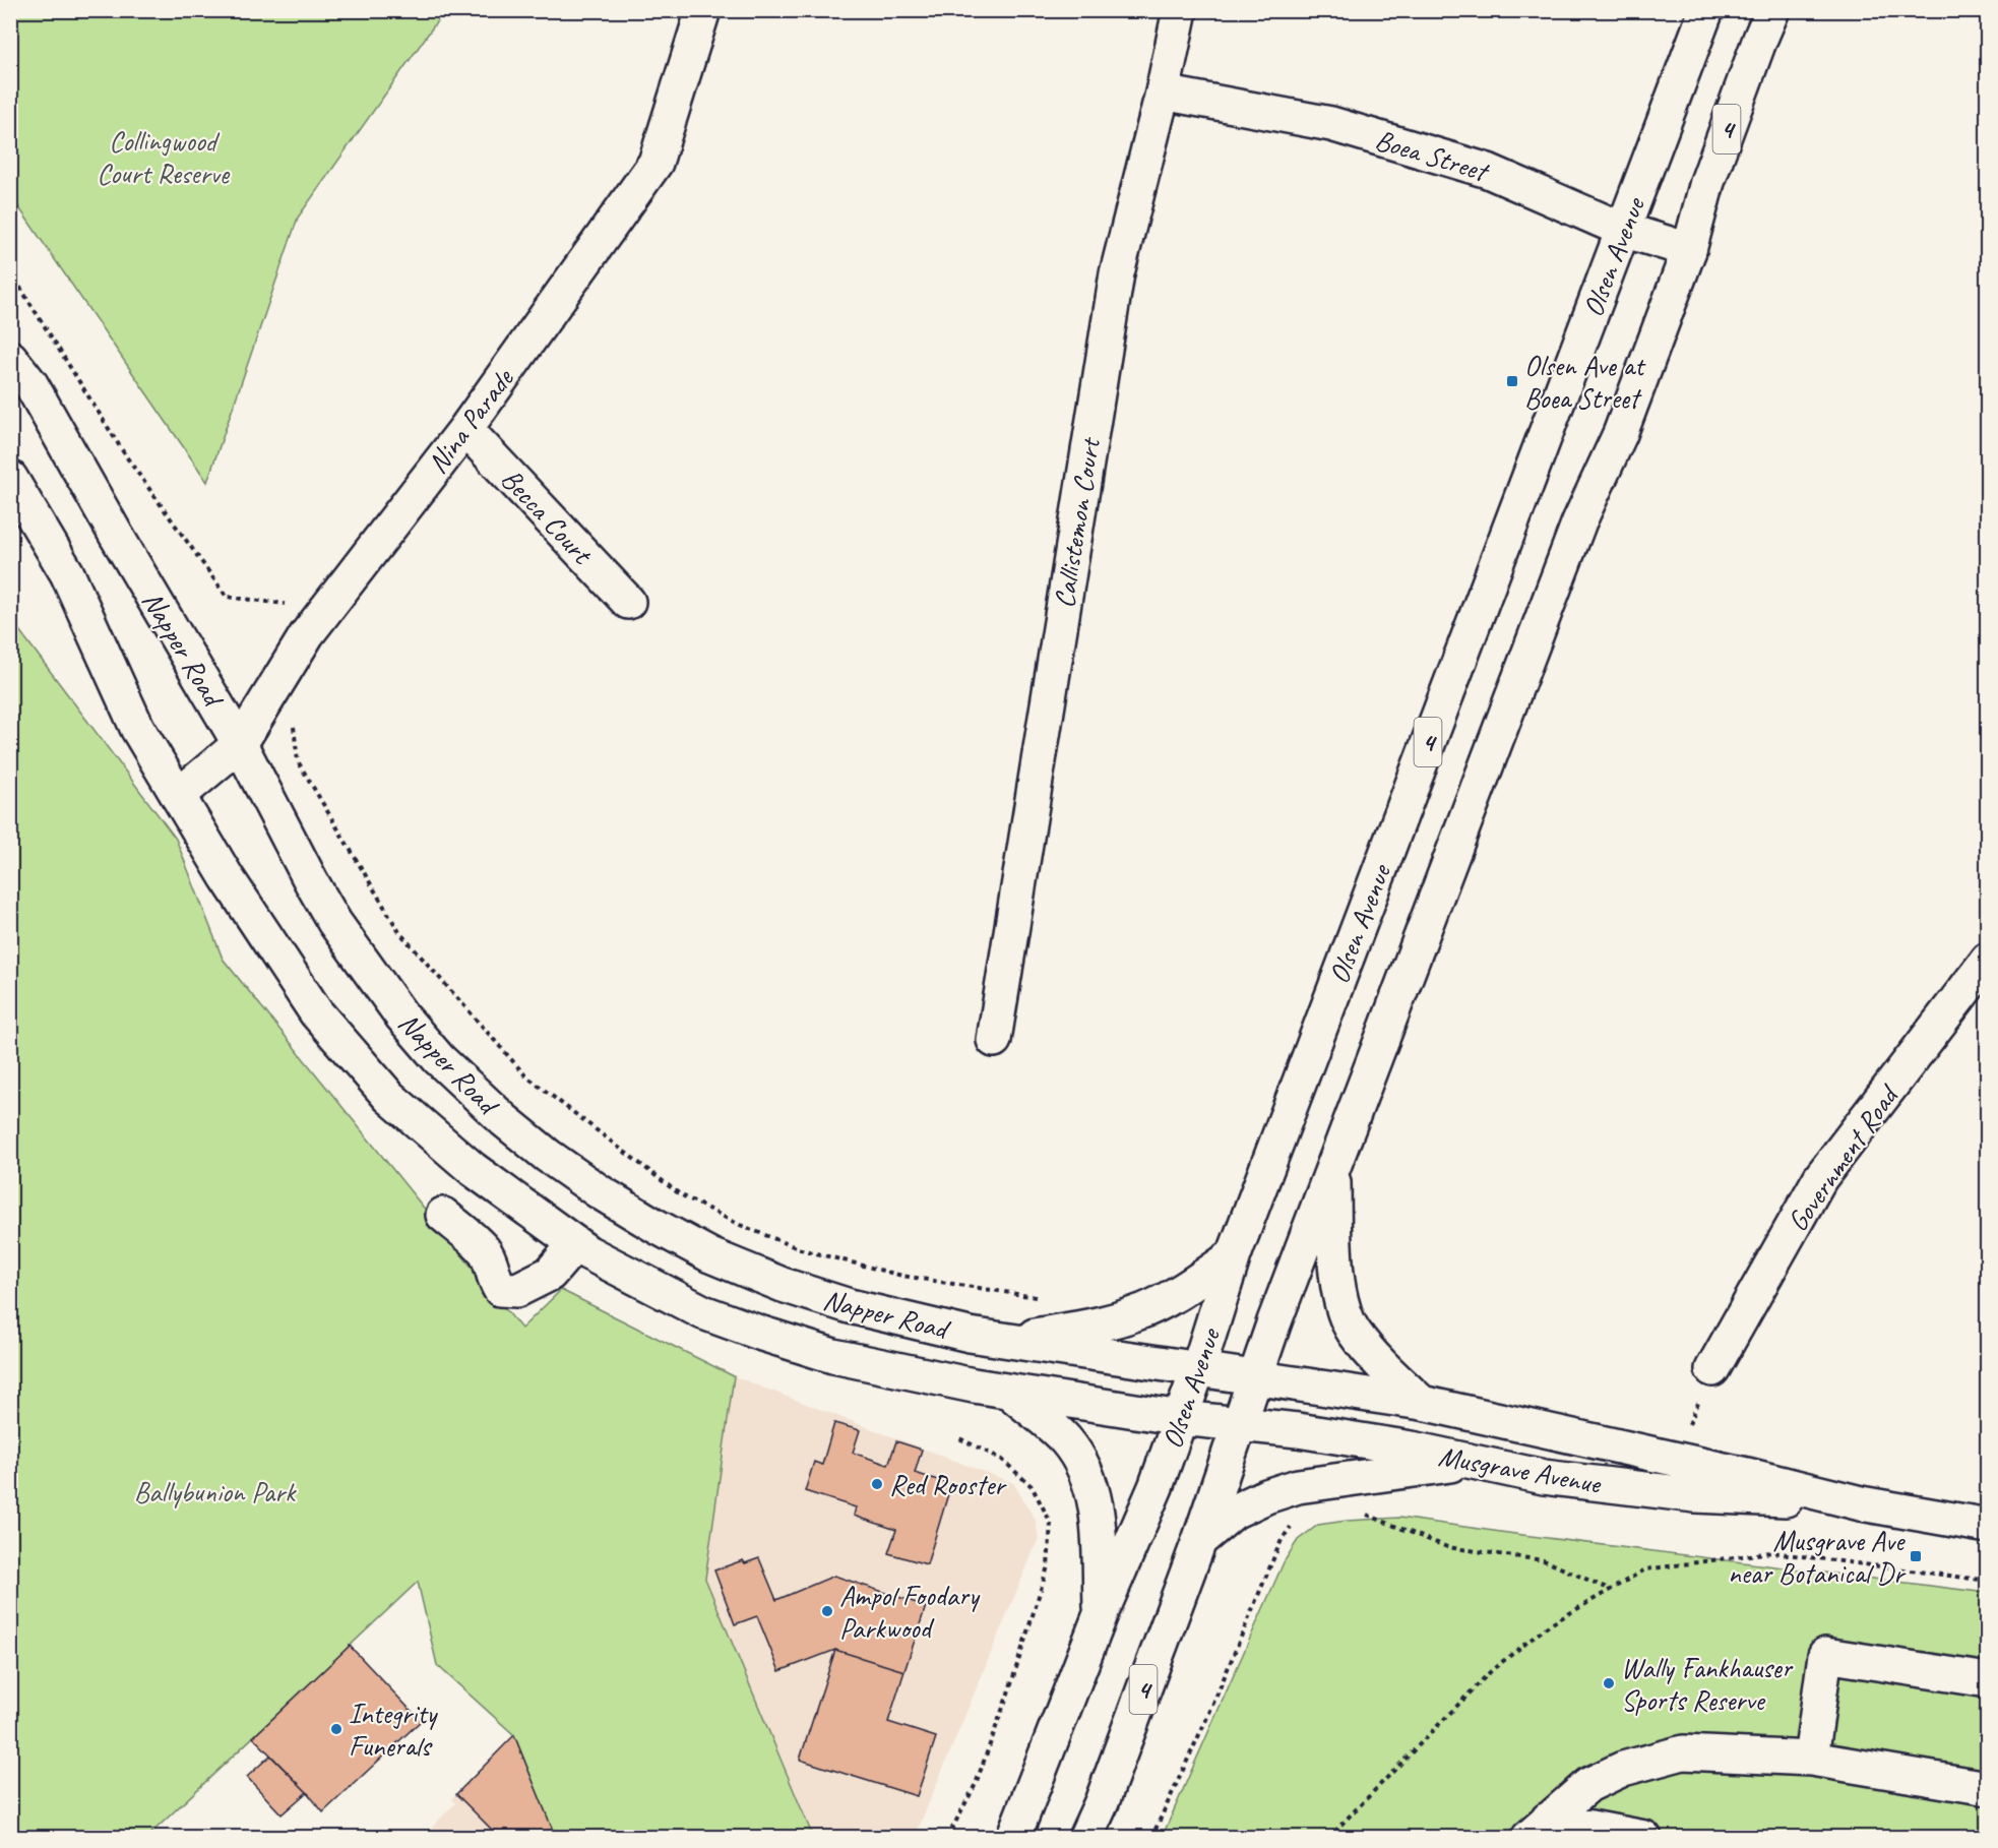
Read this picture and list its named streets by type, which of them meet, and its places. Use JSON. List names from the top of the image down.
{
  "streets": {
    "main road": [
      "4",
      "Boea Street",
      "Olsen Avenue",
      "Nina Parade",
      "Becca Court",
      "Callistemon Court",
      "Napper Road",
      "Government Road",
      "Musgrave Avenue"
    ]
  },
  "crossings": [
    ["Boea Street", "Olsen Avenue"],
    ["Boea Street", "Callistemon Court"],
    ["Olsen Avenue", "Napper Road"],
    ["Olsen Avenue", "Musgrave Avenue"],
    ["Nina Parade", "Becca Court"],
    ["Nina Parade", "Napper Road"],
    ["Napper Road", "Musgrave Avenue"]
  ],
  "parks": ["Collingwood Court Reserve", "Ballybunion Park"],
  "places": {
    "transit": ["Olsen Ave at Boea Street", "Musgrave Ave near Botanical Dr"],
    "other": [
      "Red Rooster",
      "Ampol Foodary Parkwood",
      "Wally Fankhauser Sports Reserve",
      "Integrity Funerals"
    ]
  }
}
